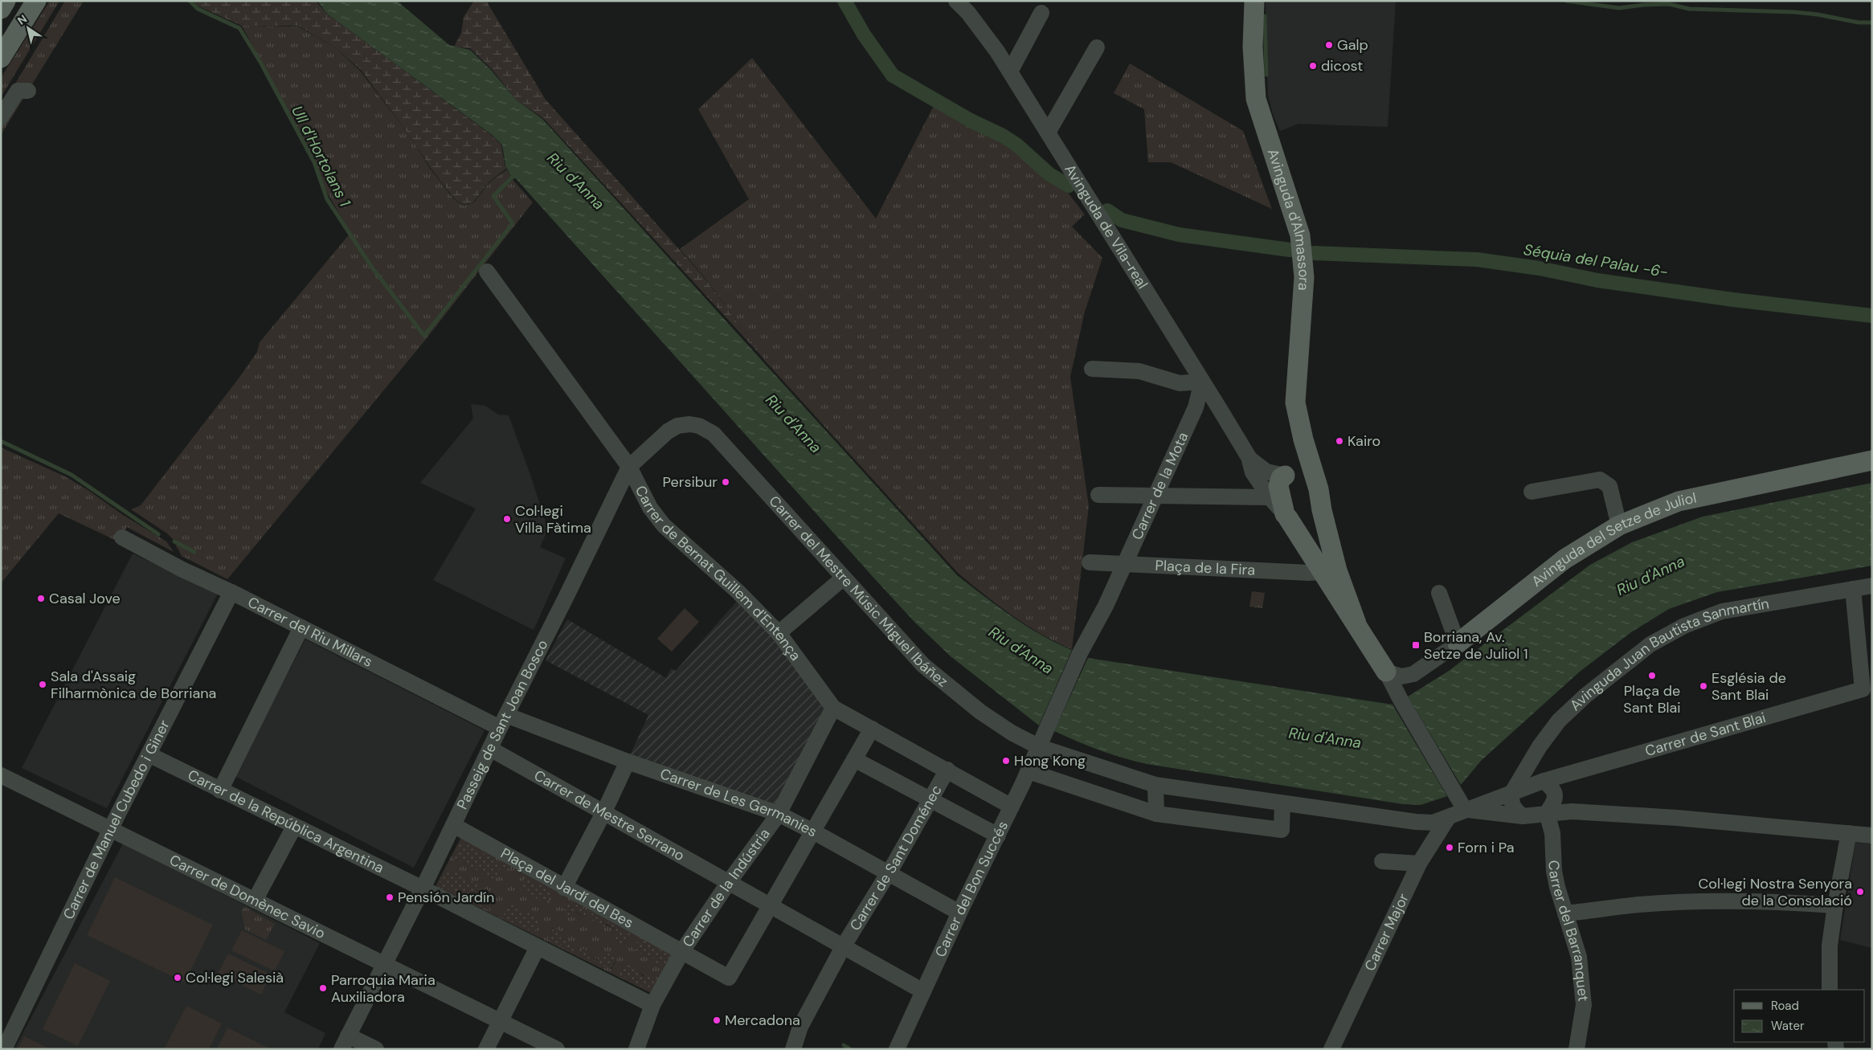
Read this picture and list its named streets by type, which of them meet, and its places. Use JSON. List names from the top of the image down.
{
  "streets": {
    "main road": ["Avinguda d'Almassora", "Avinguda de Vila-real", "Avinguda del Setze de Juliol"],
    "street": [
      "Carrer de la Mota",
      "Plaça de la Fira",
      "Carrer de Bernat Guillem d'Entença",
      "Carrer del Mestre Músic Miguel Ibáñez",
      "Carrer del Riu Millars",
      "Avinguda Juan Bautista Sanmartín",
      "Passeig de Sant Joan Bosco",
      "Carrer de Sant Blai",
      "Carrer de Les Germanies",
      "Carrer de Mestre Serrano",
      "Carrer de Manuel Cubedo i Giner",
      "Carrer de la República Argentina",
      "Carrer de Sant Doménec",
      "Carrer de la Indústria",
      "Plaça del Jardí del Bes",
      "Carrer del Bon Succés",
      "Carrer de Domènec Savio",
      "Carrer del Barranquet",
      "Carrer Major"
    ]
  },
  "crossings": [
    ["Avinguda d'Almassora", "Avinguda de Vila-real"],
    ["Avinguda d'Almassora", "Plaça de la Fira"],
    ["Avinguda de Vila-real", "Carrer de la Mota"],
    ["Avinguda de Vila-real", "Plaça de la Fira"],
    ["Carrer de la Mota", "Plaça de la Fira"],
    ["Carrer de la Mota", "Carrer del Bon Succés"],
    ["Plaça de la Fira", "Carrer del Bon Succés"],
    ["Carrer de Bernat Guillem d'Entença", "Passeig de Sant Joan Bosco"],
    ["Carrer de Bernat Guillem d'Entença", "Carrer de Sant Doménec"],
    ["Carrer de Bernat Guillem d'Entença", "Carrer de la Indústria"],
    ["Carrer de Bernat Guillem d'Entença", "Carrer del Bon Succés"],
    ["Carrer del Mestre Músic Miguel Ibáñez", "Avinguda Juan Bautista Sanmartín"],
    ["Carrer del Mestre Músic Miguel Ibáñez", "Passeig de Sant Joan Bosco"],
    ["Carrer del Mestre Músic Miguel Ibáñez", "Carrer de Sant Blai"],
    ["Carrer del Mestre Músic Miguel Ibáñez", "Carrer del Bon Succés"],
    ["Carrer del Mestre Músic Miguel Ibáñez", "Carrer del Barranquet"],
    ["Carrer del Mestre Músic Miguel Ibáñez", "Carrer Major"],
    ["Carrer del Riu Millars", "Passeig de Sant Joan Bosco"],
    ["Carrer del Riu Millars", "Carrer de Les Germanies"],
    ["Carrer del Riu Millars", "Carrer de Manuel Cubedo i Giner"],
    ["Avinguda Juan Bautista Sanmartín", "Carrer de Sant Blai"],
    ["Avinguda Juan Bautista Sanmartín", "Carrer del Barranquet"],
    ["Passeig de Sant Joan Bosco", "Carrer de Les Germanies"],
    ["Passeig de Sant Joan Bosco", "Carrer de Mestre Serrano"],
    ["Passeig de Sant Joan Bosco", "Carrer de la República Argentina"],
    ["Passeig de Sant Joan Bosco", "Plaça del Jardí del Bes"],
    ["Passeig de Sant Joan Bosco", "Carrer de Domènec Savio"],
    ["Carrer de Sant Blai", "Carrer del Barranquet"],
    ["Carrer de Les Germanies", "Carrer de Sant Doménec"],
    ["Carrer de Les Germanies", "Carrer de la Indústria"],
    ["Carrer de Les Germanies", "Carrer del Bon Succés"],
    ["Carrer de Mestre Serrano", "Carrer de Sant Doménec"],
    ["Carrer de Mestre Serrano", "Carrer de la Indústria"],
    ["Carrer de Mestre Serrano", "Plaça del Jardí del Bes"],
    ["Carrer de Mestre Serrano", "Carrer del Bon Succés"],
    ["Carrer de Manuel Cubedo i Giner", "Carrer de la República Argentina"],
    ["Carrer de Manuel Cubedo i Giner", "Carrer de Domènec Savio"],
    ["Carrer de la Indústria", "Plaça del Jardí del Bes"]
  ],
  "water": ["Ull d'Hortolans 1", "Riu d'Anna", "Séquia del Palau -6-"],
  "places": {
    "other": [
      "Galp",
      "dicost",
      "Kairo",
      "Persibur",
      "Col·legi Villa Fàtima",
      "Casal Jove",
      "Plaça de Sant Blai",
      "Sala d'Assaig Filharmònica de Borriana",
      "Església de Sant Blai",
      "Hong Kong",
      "Forn i Pa",
      "Col·legi Nostra Senyora de la Consolació",
      "Pensión Jardín",
      "Col·legi Salesià",
      "Parroquia Maria Auxiliadora",
      "Mercadona"
    ],
    "transit": ["Borriana, Av. Setze de Juliol 1"]
  },
  "legend": ["Road", "Water"],
  "north": "top left"
}
